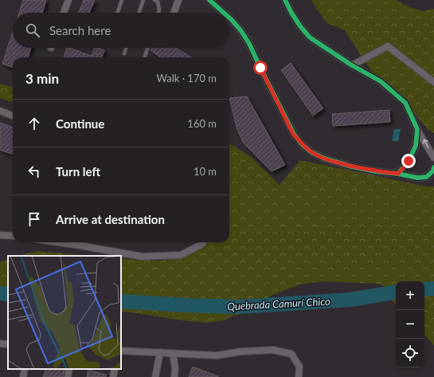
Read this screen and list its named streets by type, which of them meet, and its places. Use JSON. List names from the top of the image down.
{
  "water": ["Quebrada Camurí Chico"],
  "page": {
    "search": "Search here",
    "heading": ["3 min", "Walk · 170 m"],
    "list": [
      ["Continue", "160 m"],
      ["Turn left", "10 m"],
      "Arrive at destination"
    ],
    "map_buttons": ["+", "−"]
  }
}
